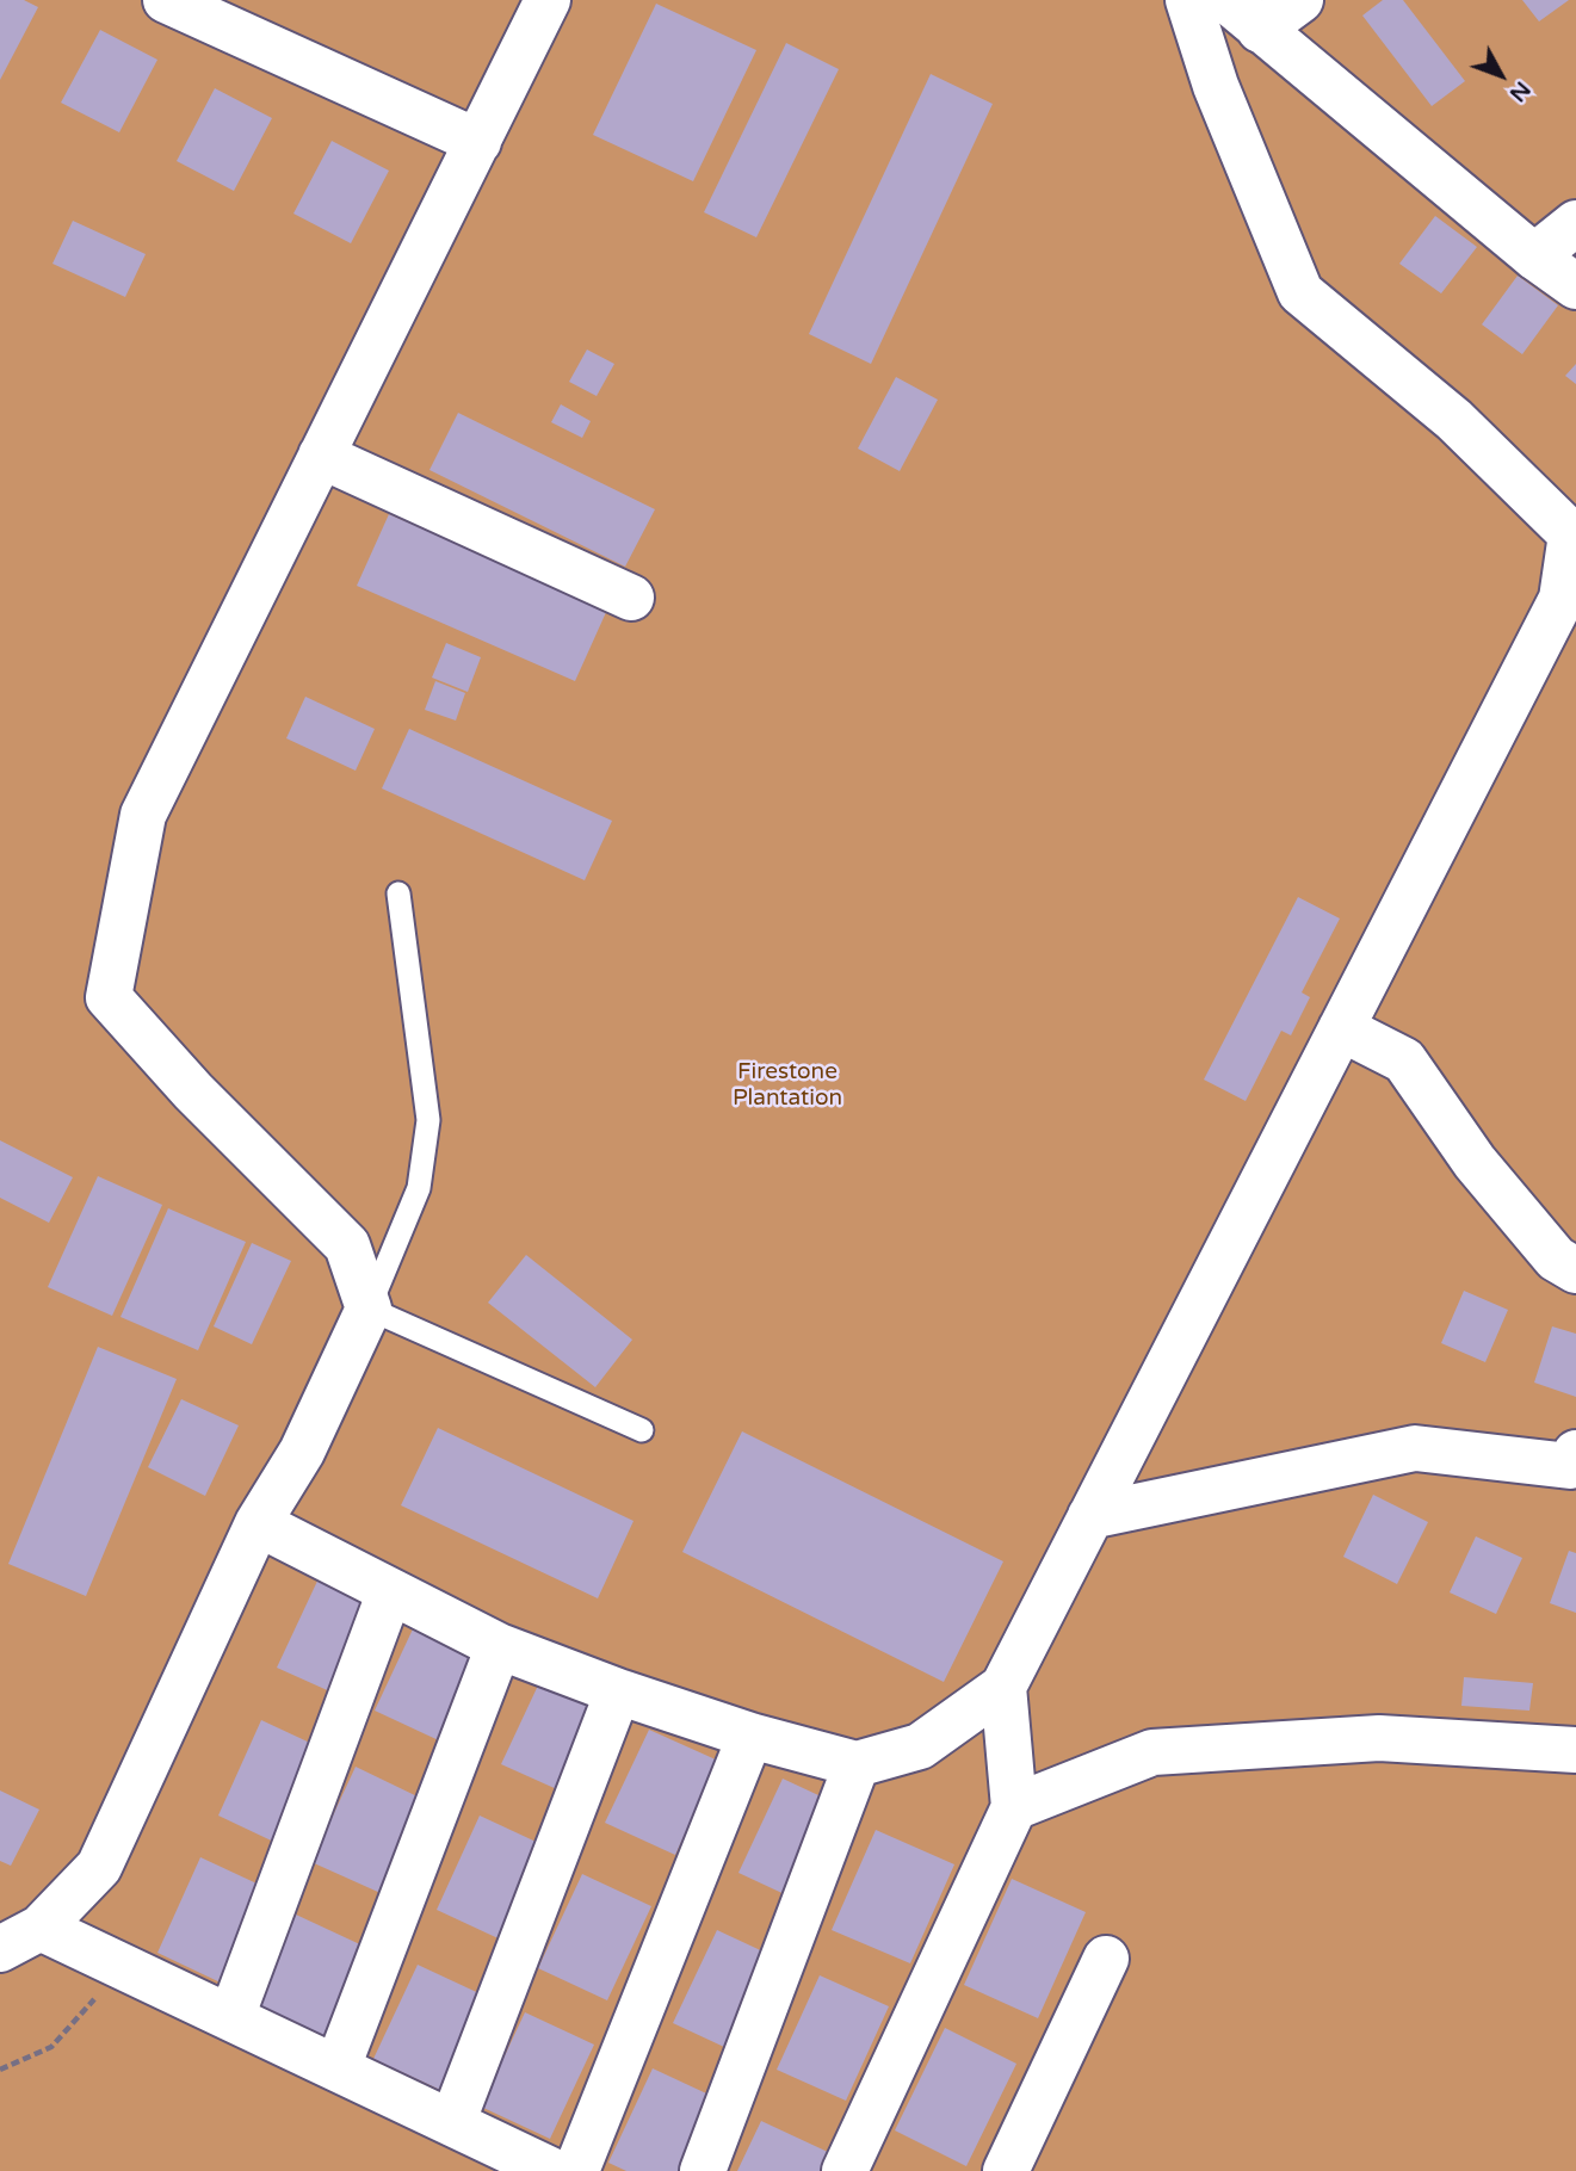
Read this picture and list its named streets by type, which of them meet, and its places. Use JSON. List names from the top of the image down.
{
  "parks": ["Firestone Plantation"],
  "north": "bottom right"
}
